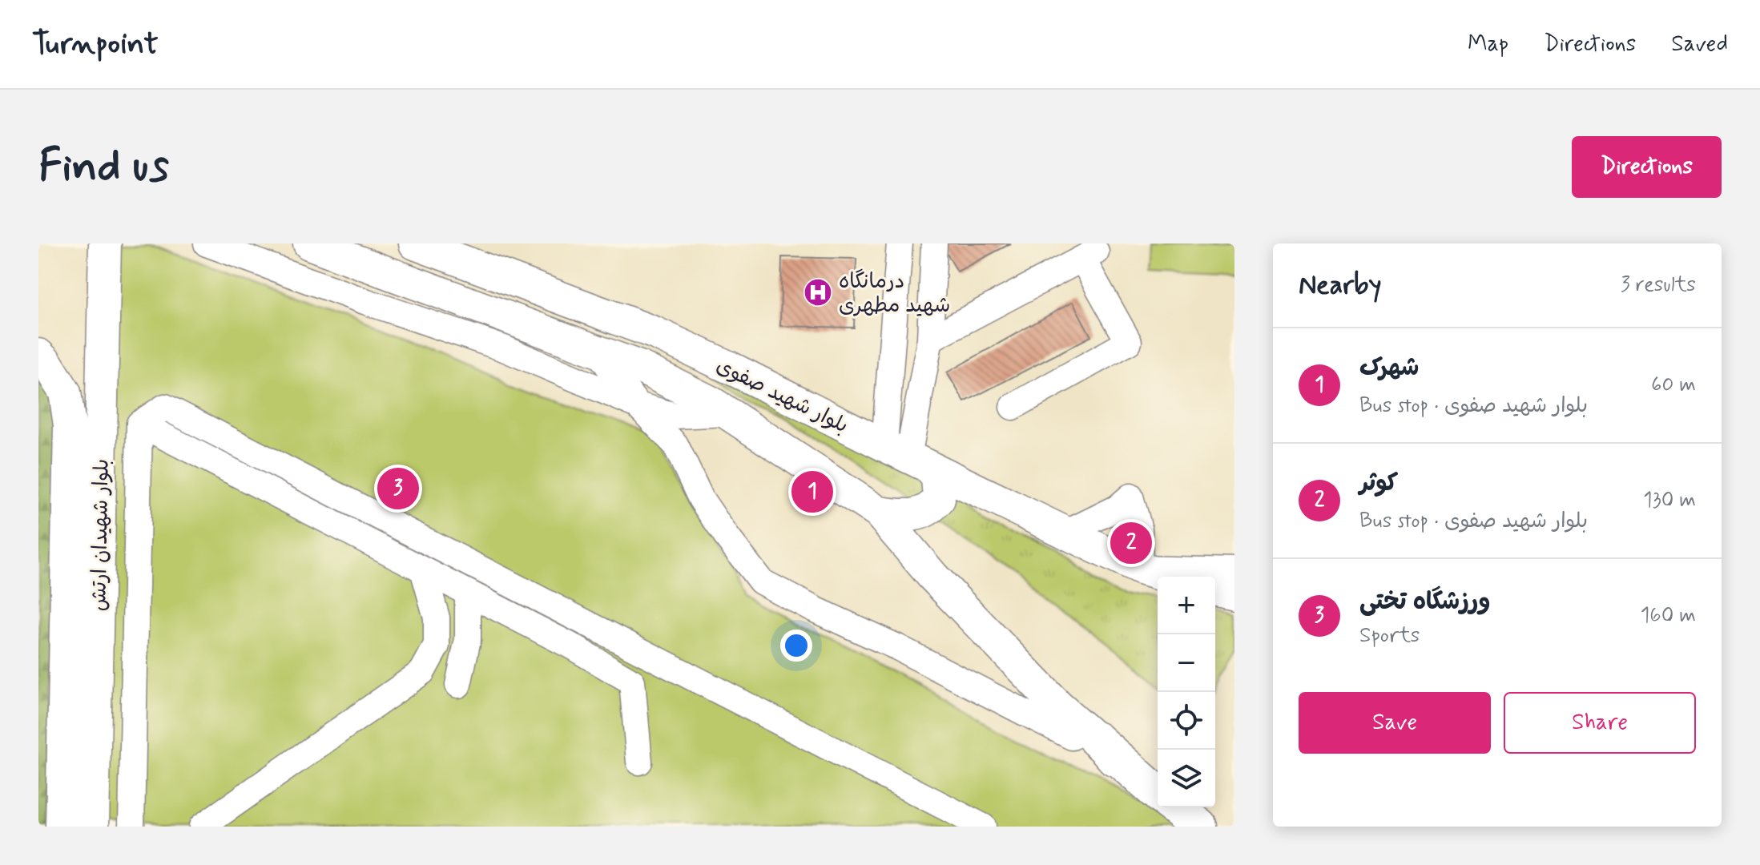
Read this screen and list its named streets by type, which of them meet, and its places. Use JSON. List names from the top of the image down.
{
  "streets": {
    "main road": ["بلوار شهید صفوی", "بلوار شهیدان ارتش"]
  },
  "places": {
    "hospital": ["درمانگاه شهید مطهری"]
  },
  "page": {
    "header": "Turnpoint",
    "nav": ["Map", "Directions", "Saved"],
    "buttons": [
      "Directions",
      ["Save", "Share"]
    ],
    "title": "Find us",
    "heading": ["Nearby", "3 results"],
    "list": [
      {
        "mark": "1",
        "name": "شهرک",
        "note": "Bus stop · بلوار شهید صفوی",
        "value": "60 m"
      },
      {
        "mark": "2",
        "name": "کوثر",
        "note": "Bus stop · بلوار شهید صفوی",
        "value": "130 m"
      },
      {
        "mark": "3",
        "name": "ورزشگاه تختی",
        "note": "Sports",
        "value": "160 m"
      }
    ],
    "pins": ["3", "1", "2"],
    "map_buttons": ["+", "−"]
  }
}
